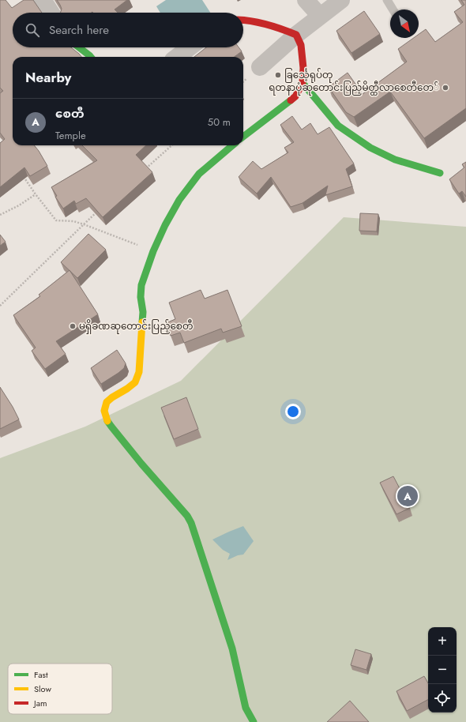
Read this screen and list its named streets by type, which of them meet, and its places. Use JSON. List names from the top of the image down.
{
  "places": ["ခြင်္သေ့ရုပ်တု", "ရတနာပုံဆုတောင်းပြည့်မိတ္ထီလာစေတီတေ်", "မရှိခဏဆုတောင်းပြည့်စေတီ"],
  "legend": ["Fast", "Slow", "Jam"],
  "north": "bottom right",
  "page": {
    "search": "Search here",
    "heading": "Nearby",
    "list": [
      {
        "mark": "A",
        "name": "စေတီ",
        "note": "Temple",
        "value": "50 m"
      }
    ],
    "pins": "A",
    "map_buttons": ["+", "−"]
  }
}
